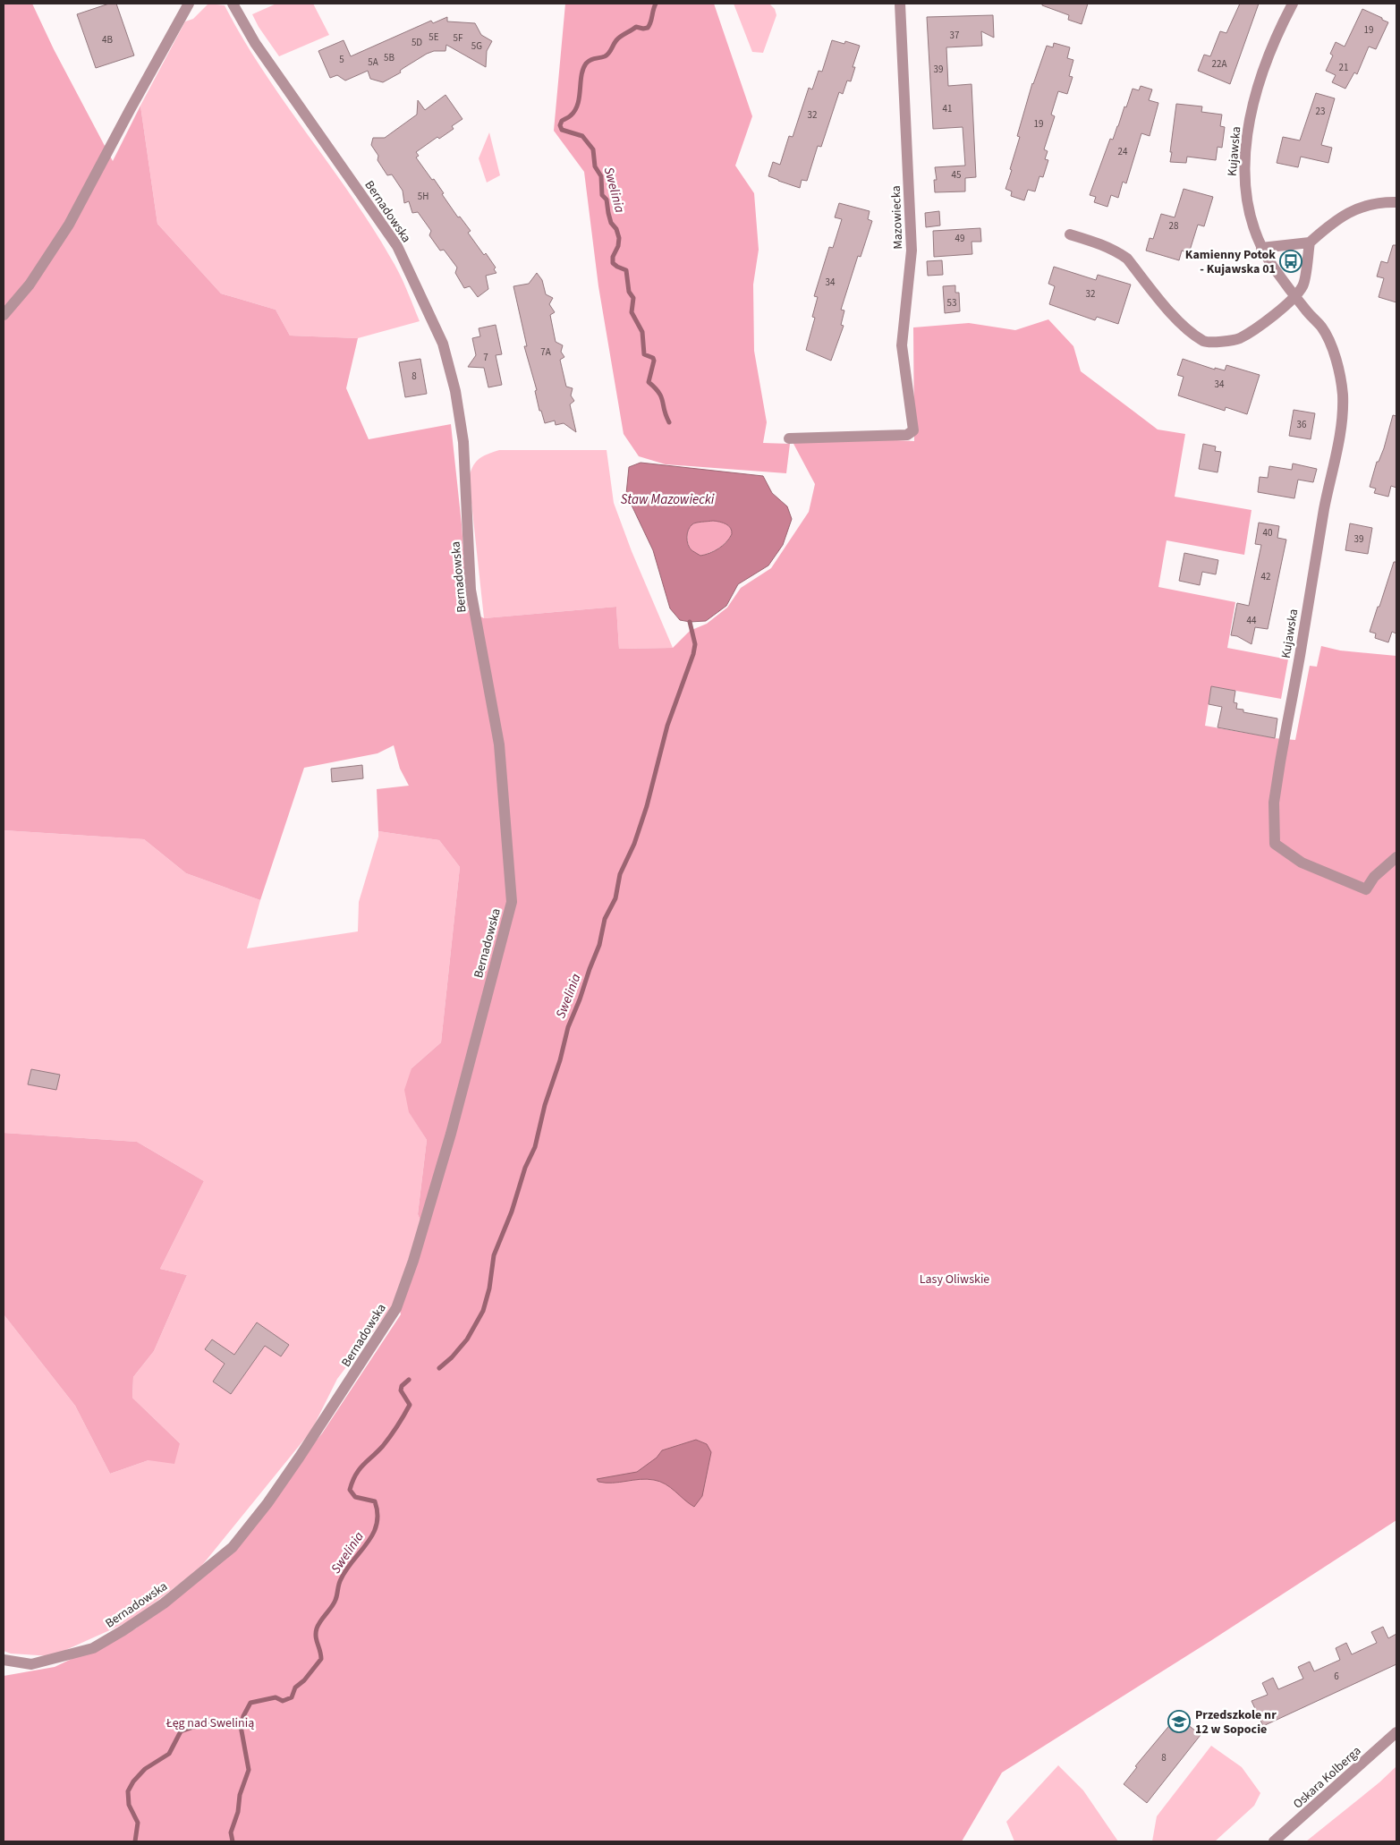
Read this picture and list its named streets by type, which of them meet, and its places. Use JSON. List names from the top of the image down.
{
  "streets": {
    "street": [
      "Kujawska",
      "Bernadowska",
      "Mazowiecka",
      "Oskara Kolberga"
    ]
  },
  "water": ["Swelinia", "Staw Mazowiecki"],
  "parks": ["Lasy Oliwskie", "Łęg nad Swelinią"],
  "places": {
    "bus stop": ["Kamienny Potok - Kujawska 01"],
    "school or university": ["Przedszkole nr 12 w Sopocie"]
  },
  "house_numbers": [
    "19",
    "37",
    "5E",
    "5F",
    "4B",
    "5D",
    "5G",
    "5B",
    "5",
    "5A",
    "22A",
    "21",
    "39",
    "41",
    "23",
    "32",
    "19",
    "24",
    "45",
    "5H",
    "28",
    "49",
    "34",
    "32",
    "53",
    "7A",
    "7",
    "8",
    "34",
    "36",
    "40",
    "39",
    "42",
    "44",
    "6",
    "8"
  ]
}
